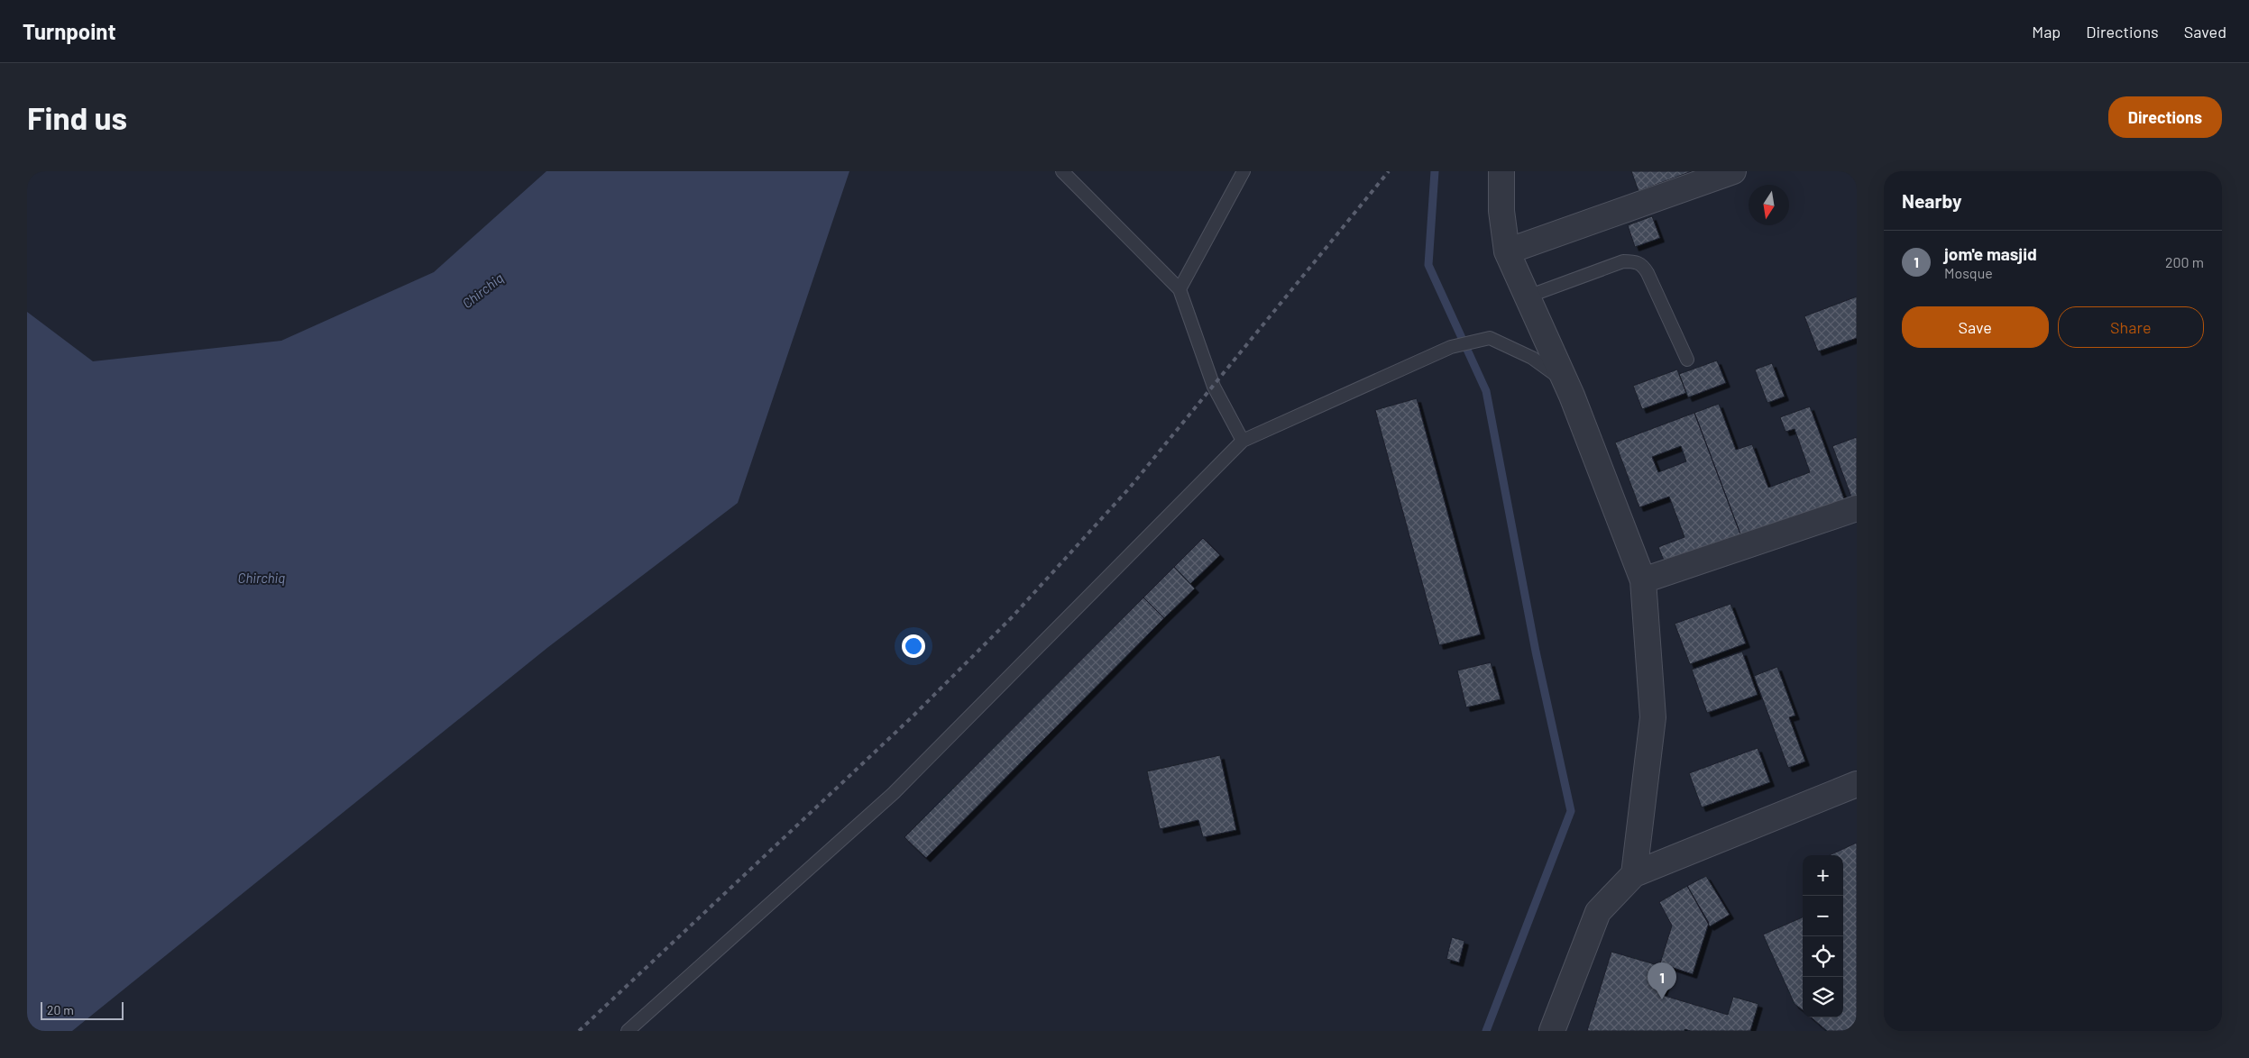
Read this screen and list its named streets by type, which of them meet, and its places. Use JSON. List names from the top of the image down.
{
  "water": ["Chirchiq"],
  "scale_bar": "20 m",
  "north": "bottom",
  "page": {
    "header": "Turnpoint",
    "nav": ["Map", "Directions", "Saved"],
    "buttons": [
      "Directions",
      ["Save", "Share"]
    ],
    "title": "Find us",
    "heading": "Nearby",
    "list": [
      {
        "mark": "1",
        "name": "jom'e masjid",
        "note": "Mosque",
        "value": "200 m"
      }
    ],
    "map_buttons": ["+", "−"],
    "pins": "1",
    "scale": "20 m"
  }
}
